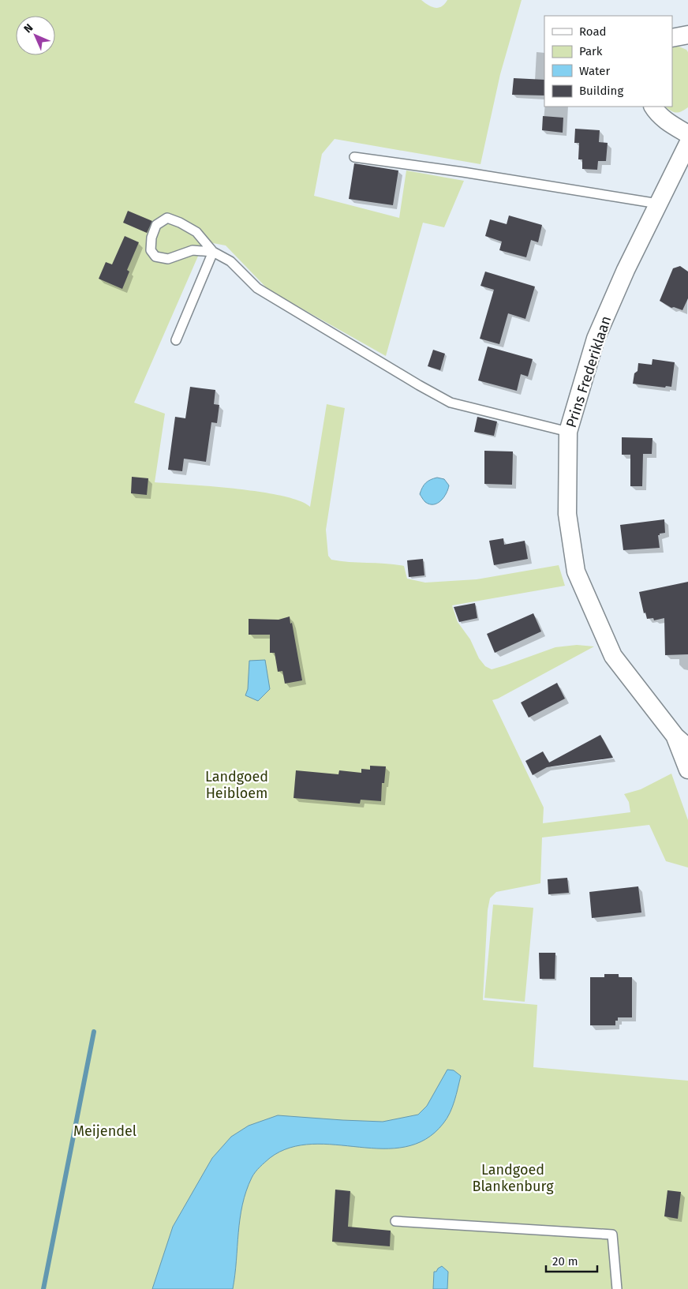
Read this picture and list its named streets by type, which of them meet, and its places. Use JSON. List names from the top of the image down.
{
  "streets": {
    "street": ["Prins Frederiklaan"]
  },
  "parks": ["Landgoed Heibloem", "Meijendel", "Landgoed Blankenburg"],
  "legend": [
    "Road",
    "Park",
    "Water",
    "Building"
  ],
  "scale_bar": "20 m",
  "north": "top left"
}
